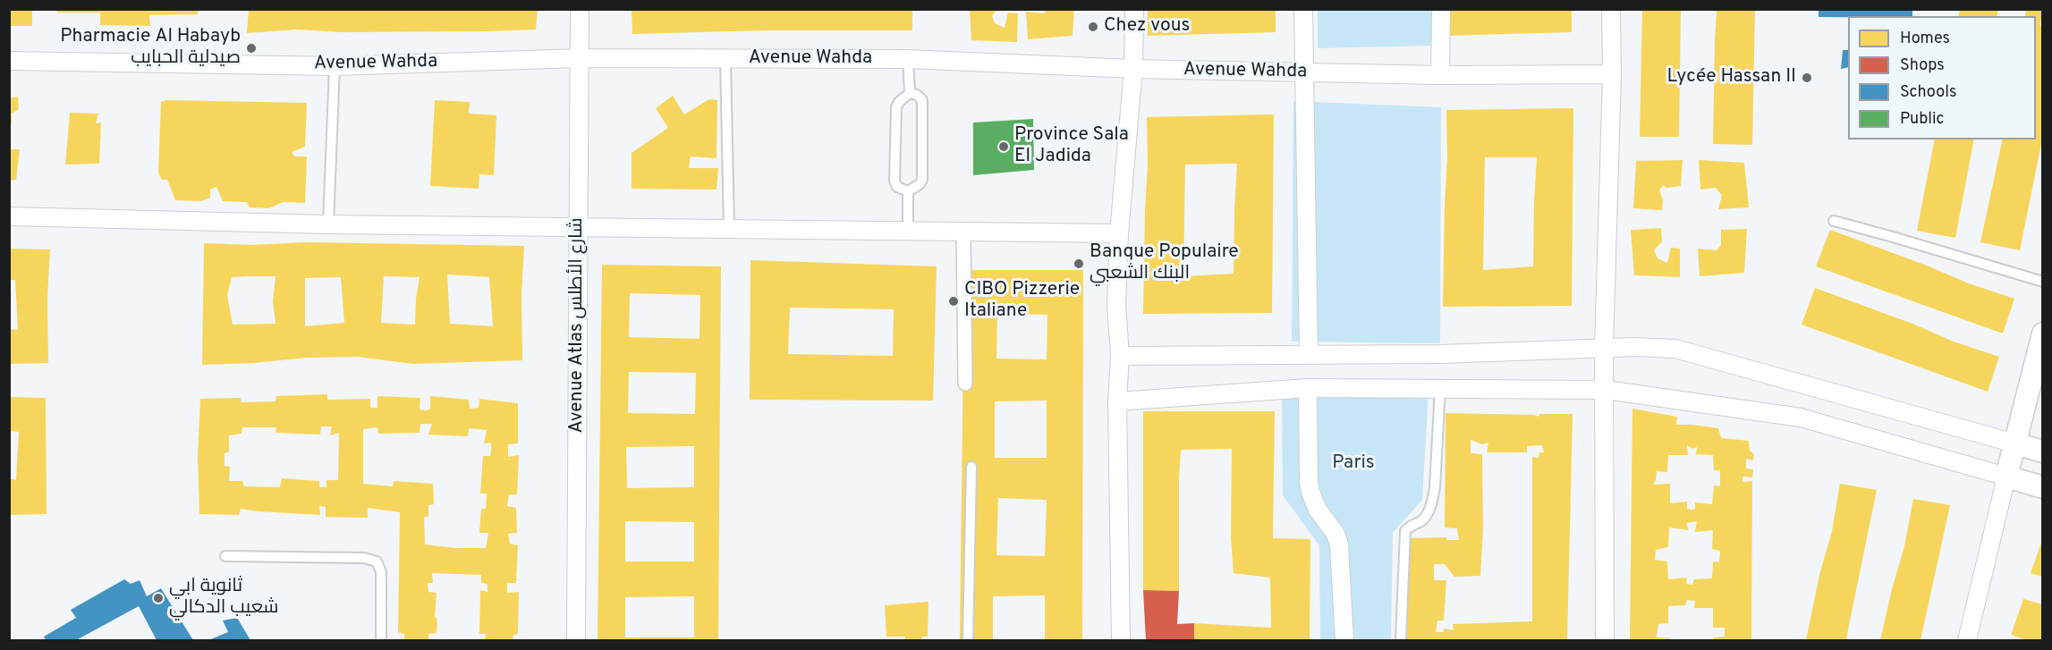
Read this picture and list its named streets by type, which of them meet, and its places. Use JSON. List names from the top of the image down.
{
  "streets": {
    "street": ["Avenue Wahda", "Avenue Atlas شارع الأطلس"]
  },
  "crossings": [
    ["Avenue Wahda", "Avenue Atlas شارع الأطلس"]
  ],
  "parks": ["Paris"],
  "places": [
    "Chez vous",
    "Pharmacie Al Habayb صيدلية الحبايب",
    "Lycée Hassan II",
    "Province Sala El Jadida",
    "Banque Populaire البنك الشعبي",
    "CIBO Pizzerie Italiane",
    "ثانوية ابي شعيب الدكالي"
  ],
  "legend": [
    "Homes",
    "Shops",
    "Schools",
    "Public"
  ]
}
